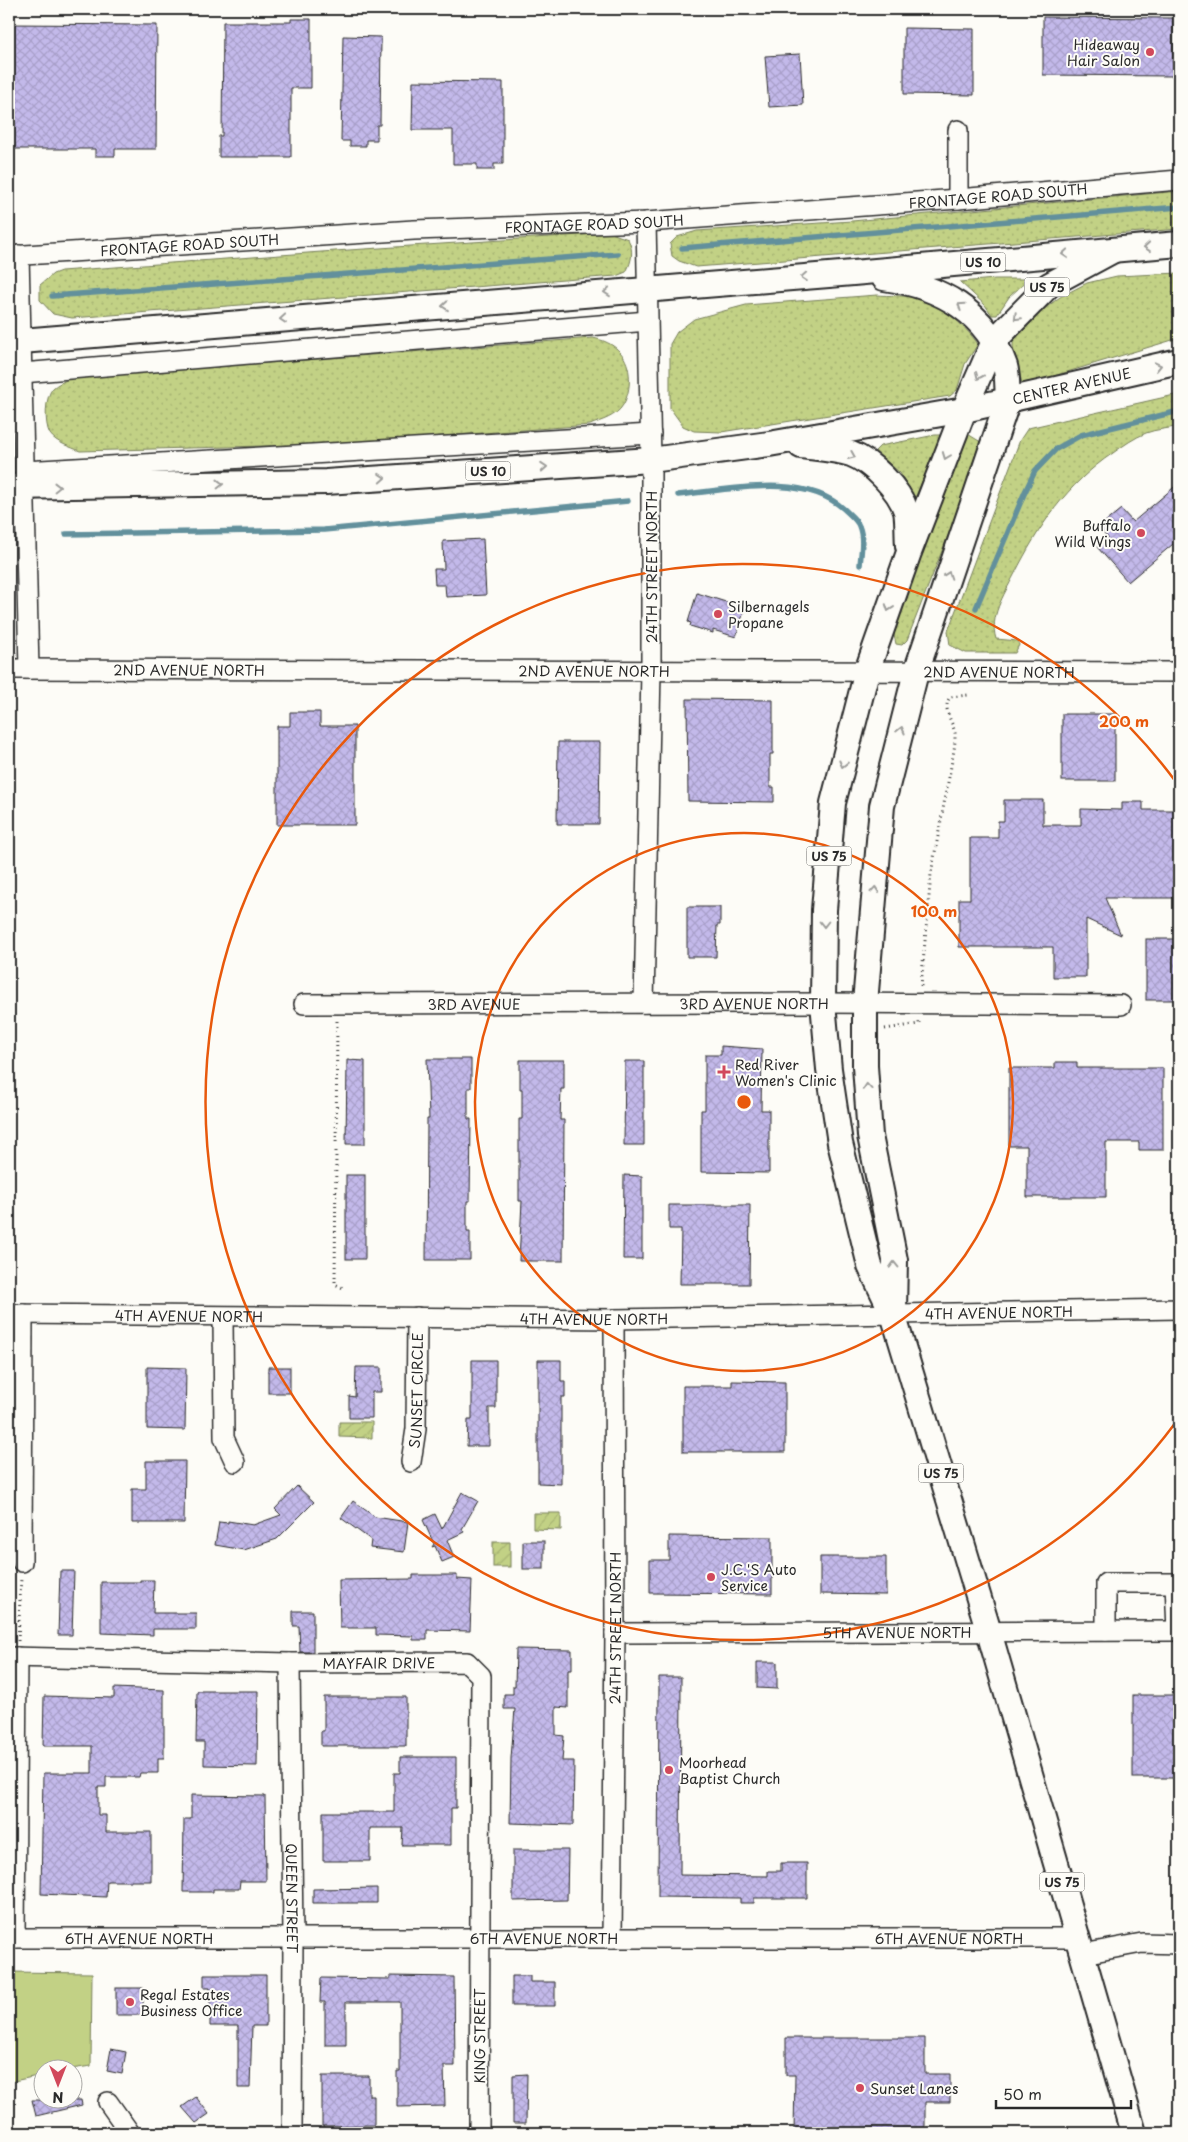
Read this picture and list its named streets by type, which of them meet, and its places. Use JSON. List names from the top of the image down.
{
  "streets": {
    "main road": ["US 10", "US 75", "CENTER AVENUE"],
    "street": [
      "FRONTAGE ROAD SOUTH",
      "24TH STREET NORTH",
      "2ND AVENUE NORTH",
      "3RD AVENUE NORTH",
      "3RD AVENUE",
      "4TH AVENUE NORTH",
      "SUNSET CIRCLE",
      "5TH AVENUE NORTH",
      "MAYFAIR DRIVE",
      "QUEEN STREET",
      "6TH AVENUE NORTH",
      "KING STREET"
    ]
  },
  "crossings": [
    ["FRONTAGE ROAD SOUTH", "24TH STREET NORTH"],
    ["US 10", "US 75"],
    ["US 10", "CENTER AVENUE"],
    ["US 10", "24TH STREET NORTH"],
    ["US 75", "CENTER AVENUE"],
    ["US 75", "2ND AVENUE NORTH"],
    ["US 75", "3RD AVENUE NORTH"],
    ["US 75", "4TH AVENUE NORTH"],
    ["US 75", "5TH AVENUE NORTH"],
    ["US 75", "6TH AVENUE NORTH"],
    ["24TH STREET NORTH", "2ND AVENUE NORTH"],
    ["24TH STREET NORTH", "3RD AVENUE NORTH"],
    ["24TH STREET NORTH", "3RD AVENUE"],
    ["24TH STREET NORTH", "4TH AVENUE NORTH"],
    ["24TH STREET NORTH", "5TH AVENUE NORTH"],
    ["24TH STREET NORTH", "6TH AVENUE NORTH"],
    ["3RD AVENUE NORTH", "3RD AVENUE"],
    ["4TH AVENUE NORTH", "SUNSET CIRCLE"],
    ["MAYFAIR DRIVE", "QUEEN STREET"],
    ["MAYFAIR DRIVE", "6TH AVENUE NORTH"],
    ["MAYFAIR DRIVE", "KING STREET"],
    ["QUEEN STREET", "6TH AVENUE NORTH"],
    ["6TH AVENUE NORTH", "KING STREET"]
  ],
  "places": {
    "other": [
      "Hideaway Hair Salon",
      "Buffalo Wild Wings",
      "Silbernagels Propane",
      "J.C.'S Auto Service",
      "Moorhead Baptist Church",
      "Regal Estates Business Office",
      "Sunset Lanes"
    ],
    "health": ["Red River Women's Clinic"]
  },
  "scale_bar": "50 m",
  "north": "bottom",
  "rings": ["200 m", "100 m"]
}
